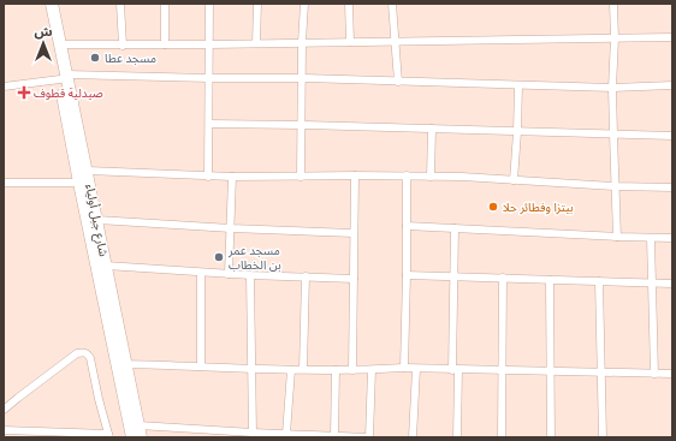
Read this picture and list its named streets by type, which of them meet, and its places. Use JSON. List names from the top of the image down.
{
  "streets": {
    "main road": ["شارع جبل أولياء"]
  },
  "places": {
    "other": ["مسجد عطا", "بيتزا وفطائر حلا", "مسجد عمر بن الخطاب"],
    "health": ["صيدلية قطوف"]
  },
  "north": "top"
}
